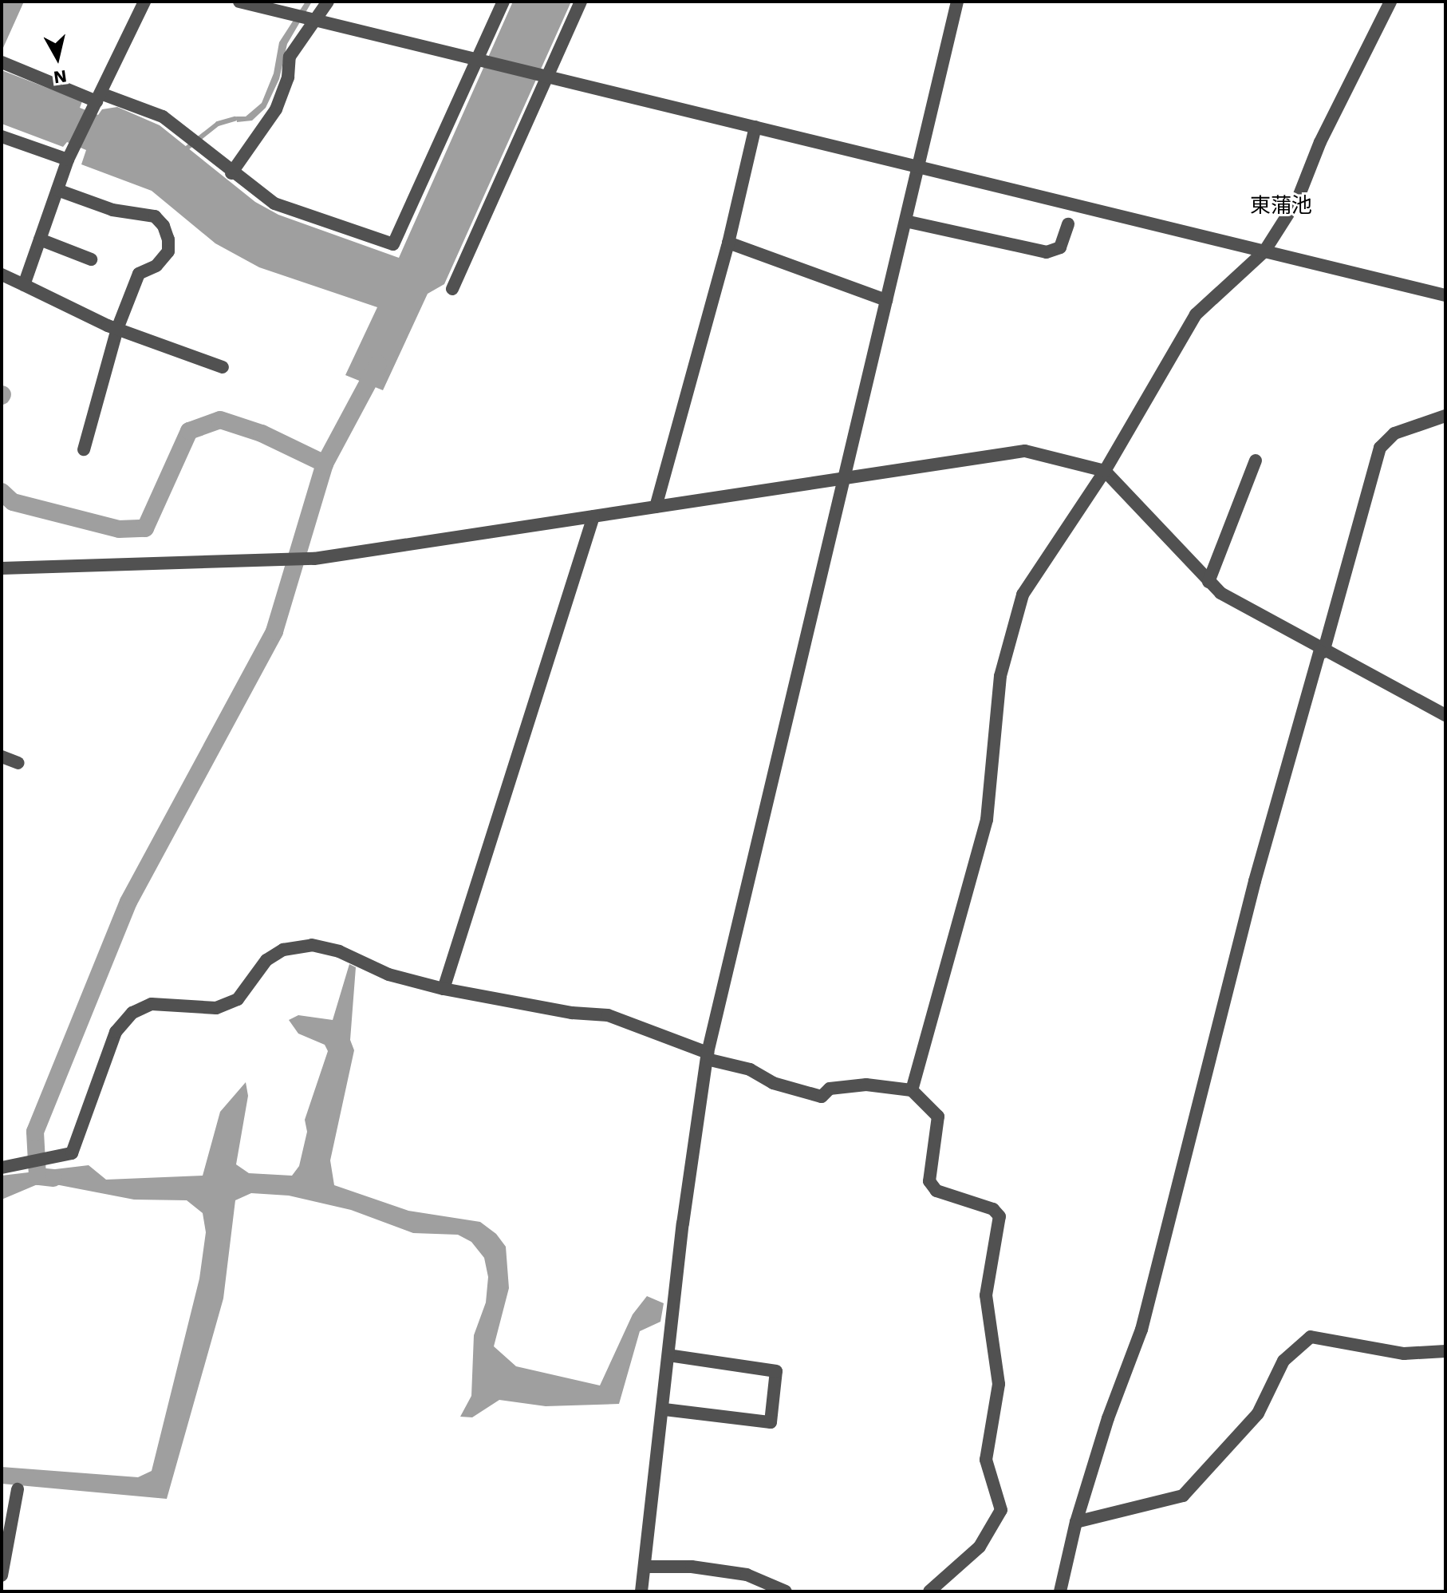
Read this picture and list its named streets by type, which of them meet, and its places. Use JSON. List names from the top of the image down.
{
  "districts": ["東蒲池"],
  "north": "bottom"
}
